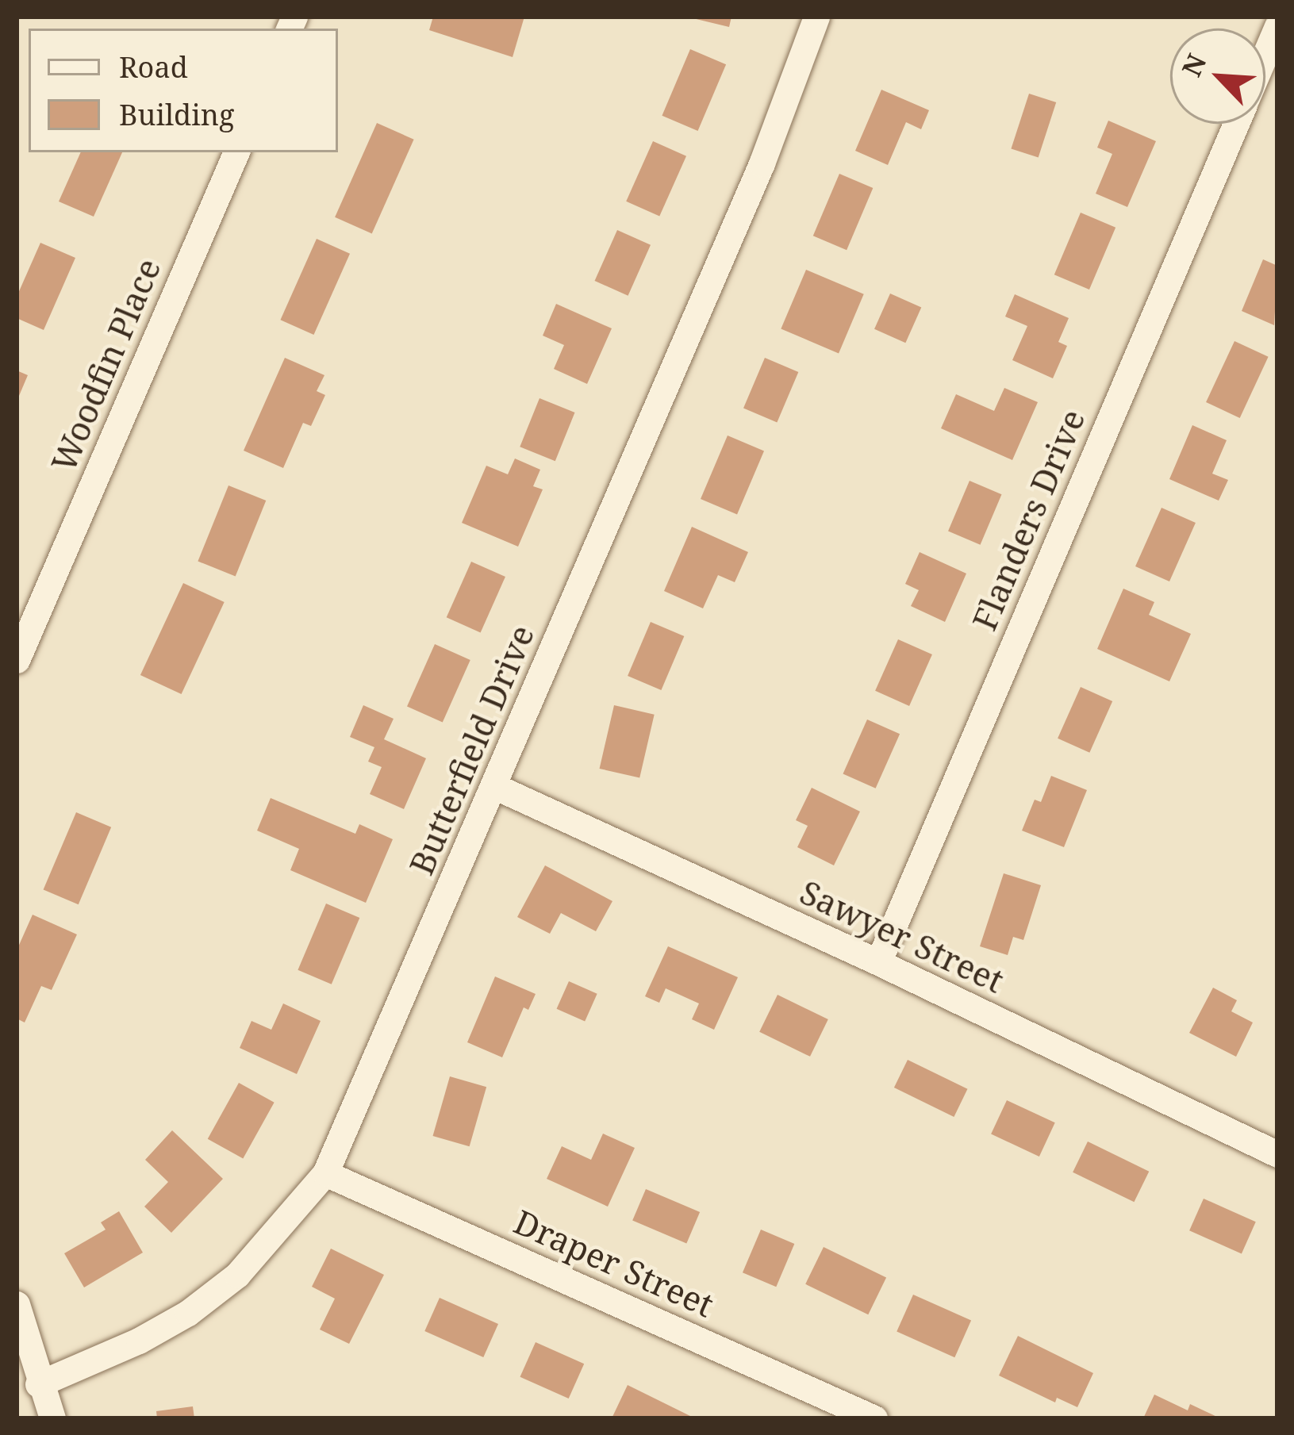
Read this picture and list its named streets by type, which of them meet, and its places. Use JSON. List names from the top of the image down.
{
  "streets": {
    "street": [
      "Woodfin Place",
      "Flanders Drive",
      "Butterfield Drive",
      "Sawyer Street",
      "Draper Street"
    ]
  },
  "crossings": [
    ["Flanders Drive", "Sawyer Street"],
    ["Butterfield Drive", "Sawyer Street"],
    ["Butterfield Drive", "Draper Street"]
  ],
  "legend": ["Road", "Building"],
  "north": "top left"
}
